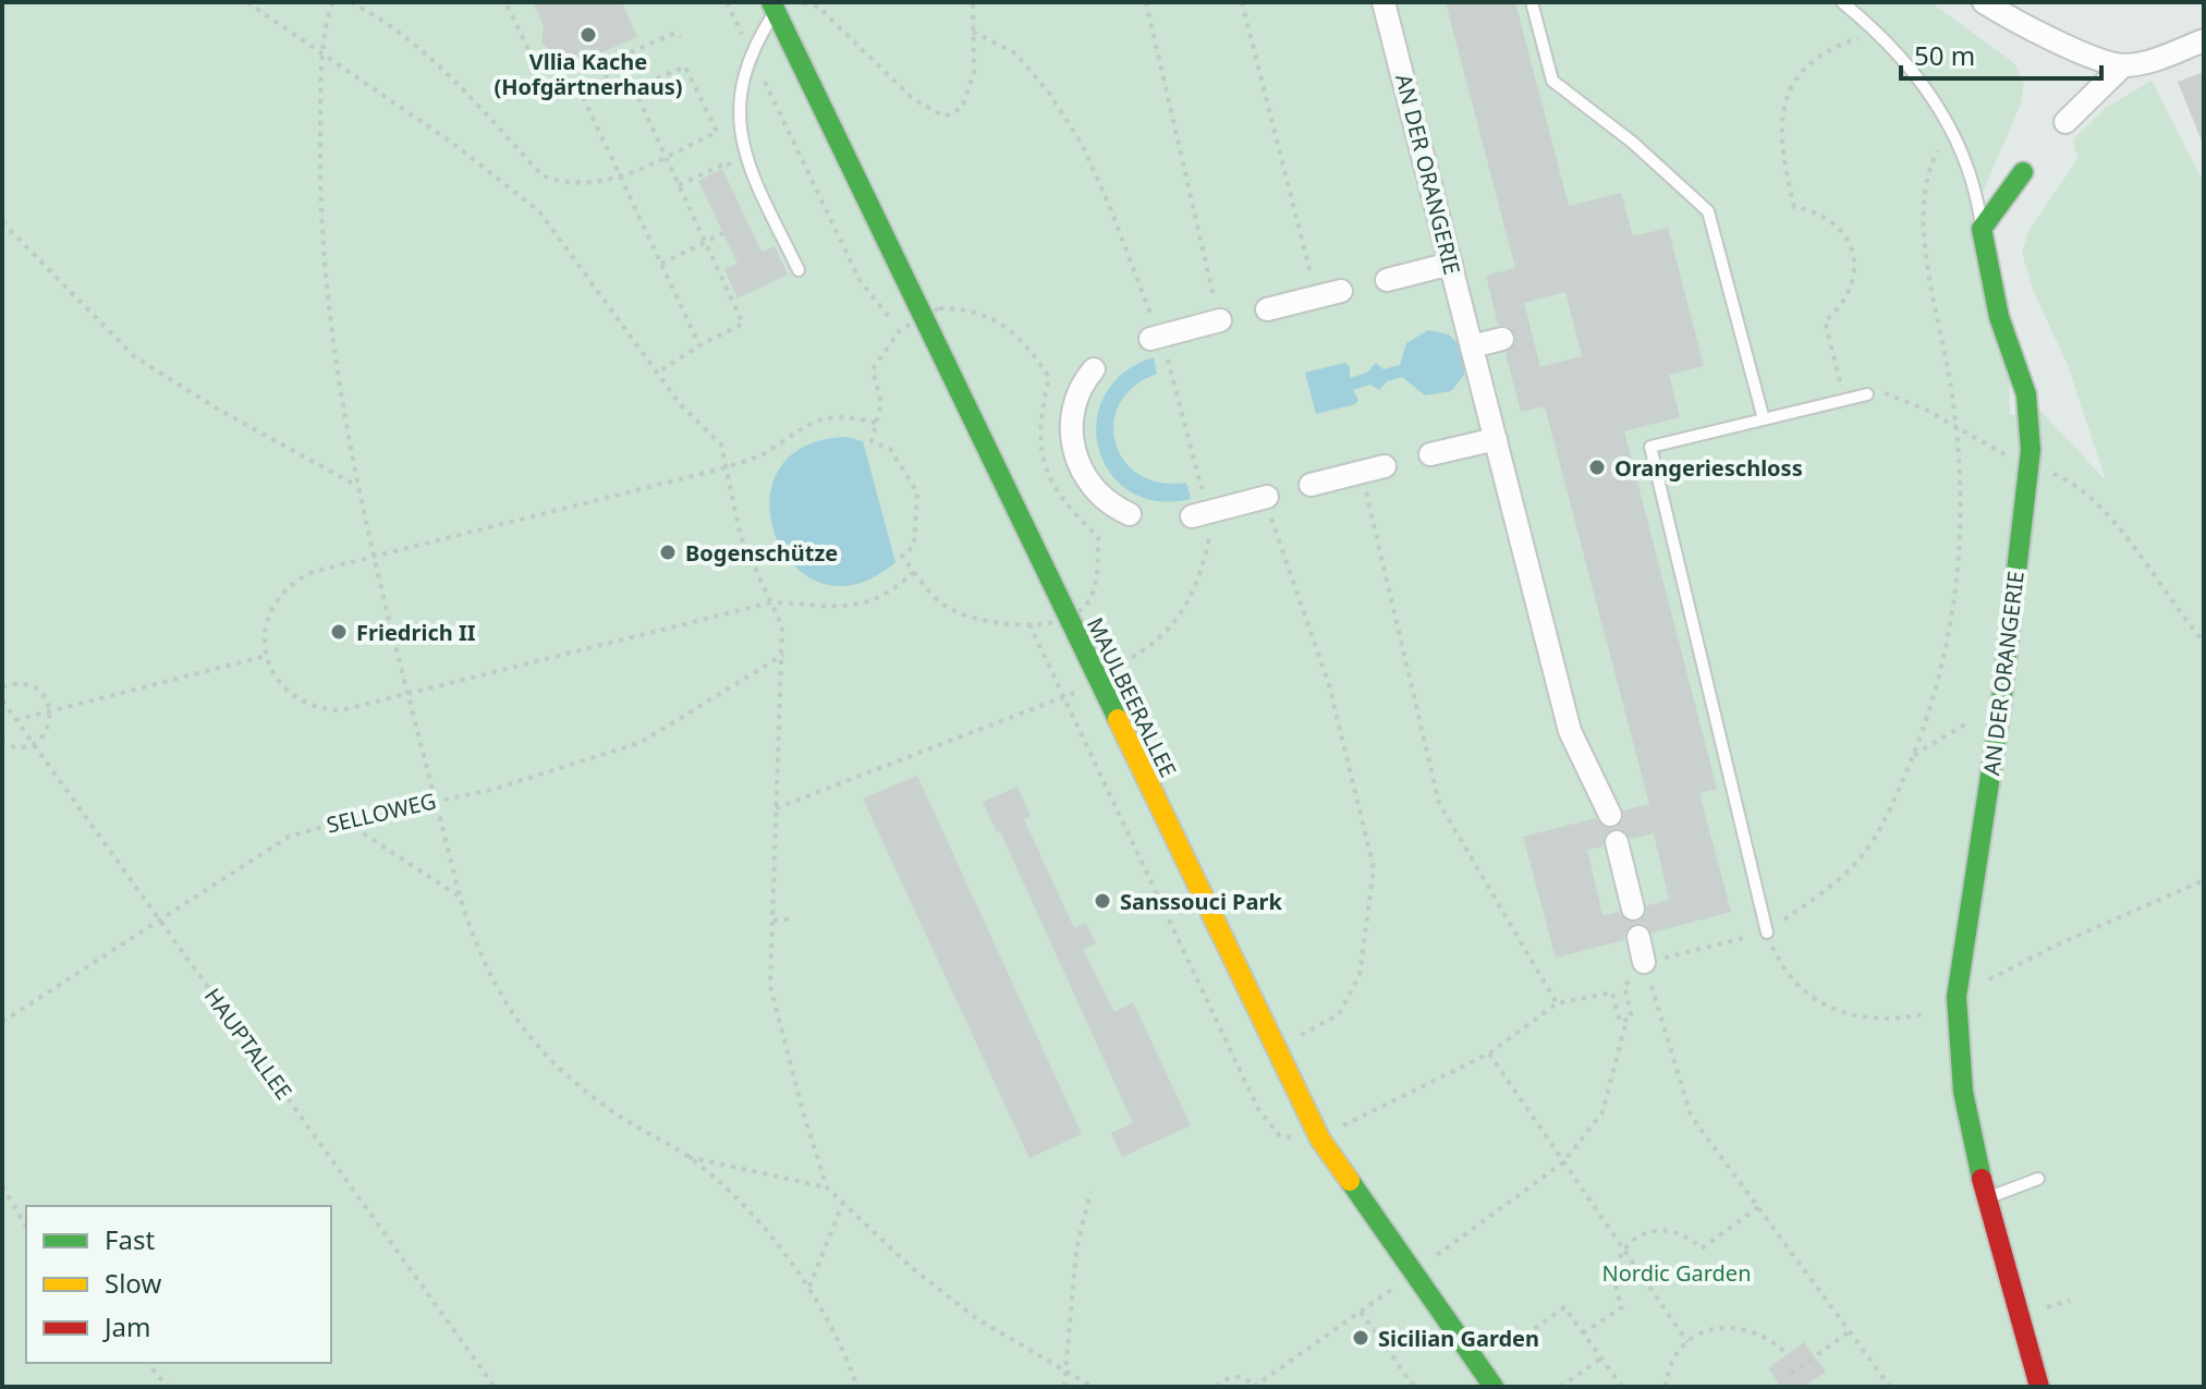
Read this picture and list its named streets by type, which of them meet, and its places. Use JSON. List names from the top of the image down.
{
  "streets": {
    "street": ["AN DER ORANGERIE", "MAULBEERALLEE"],
    "path": ["SELLOWEG", "HAUPTALLEE"]
  },
  "crossings": [
    ["SELLOWEG", "HAUPTALLEE"]
  ],
  "parks": ["Nordic Garden"],
  "places": [
    "Vllia Kache (Hofgärtnerhaus)",
    "Orangerieschloss",
    "Bogenschütze",
    "Friedrich II",
    "Sanssouci Park",
    "Sicilian Garden"
  ],
  "legend": ["Fast", "Slow", "Jam"],
  "scale_bar": "50 m"
}
